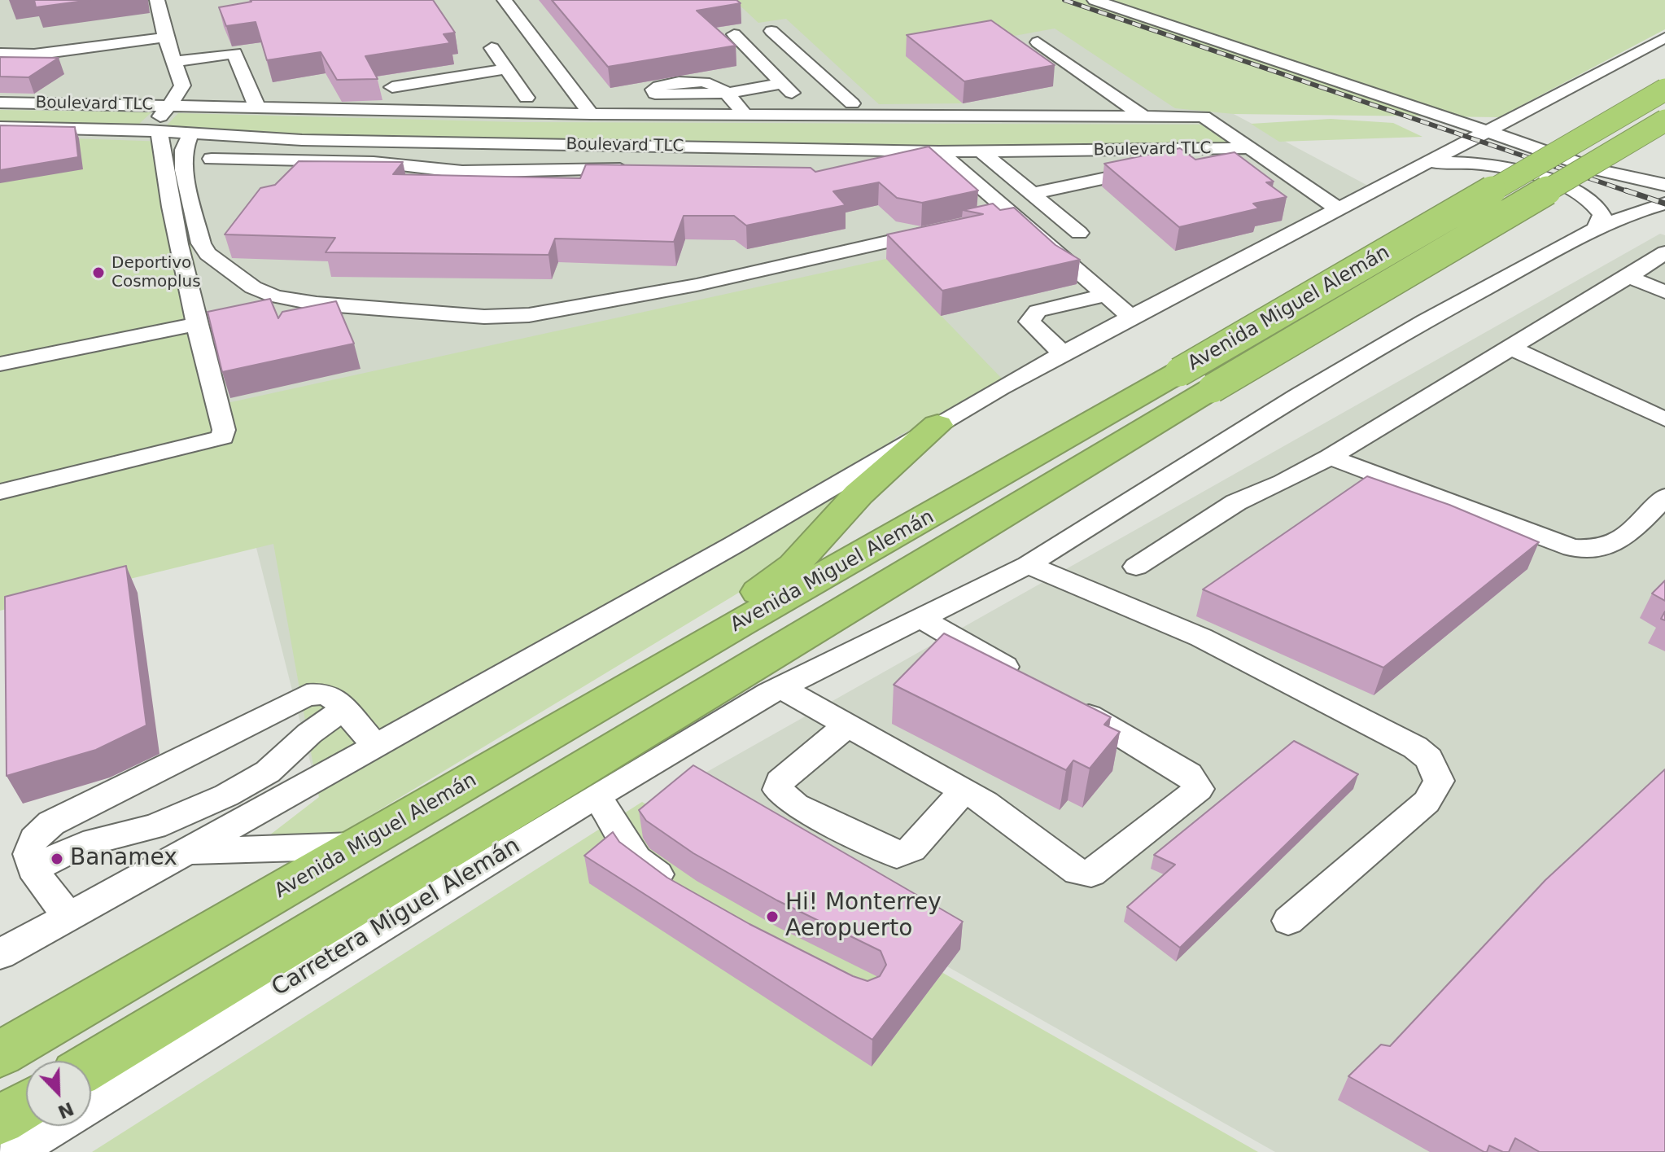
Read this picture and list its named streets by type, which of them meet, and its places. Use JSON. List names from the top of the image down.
{
  "streets": {
    "highway": ["Avenida Miguel Alemán"],
    "street": ["Boulevard TLC", "Carretera Miguel Alemán"]
  },
  "places": ["Deportivo Cosmoplus", "Banamex", "Hi! Monterrey Aeropuerto"],
  "north": "bottom right"
}
